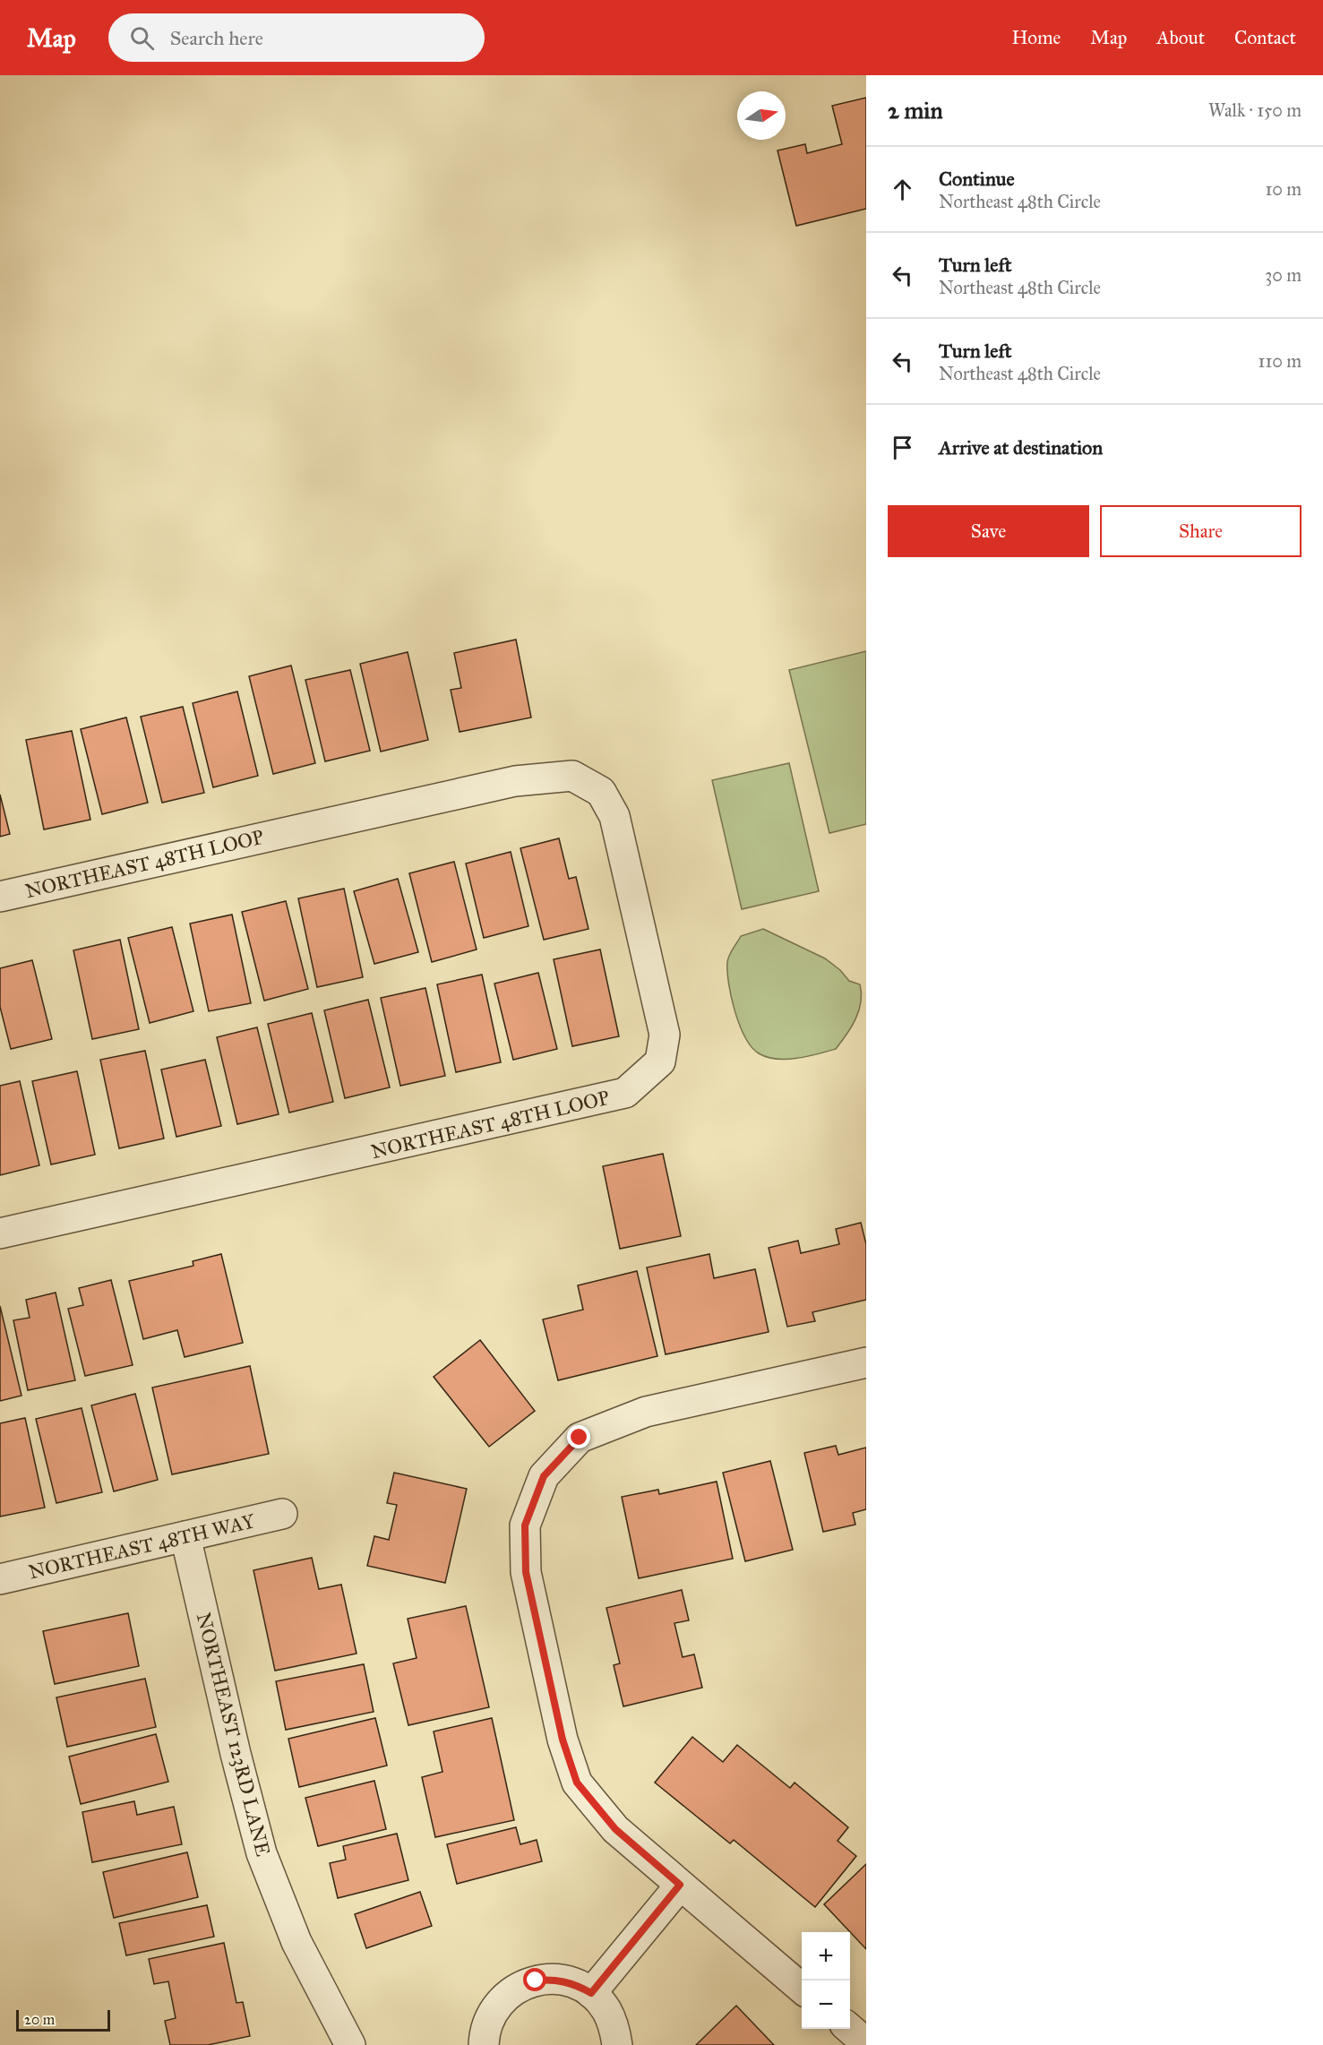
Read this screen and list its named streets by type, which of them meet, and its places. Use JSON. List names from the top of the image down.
{
  "streets": {
    "street": ["NORTHEAST 48TH LOOP", "NORTHEAST 48TH WAY", "NORTHEAST 123RD LANE"]
  },
  "crossings": [
    ["NORTHEAST 48TH WAY", "NORTHEAST 123RD LANE"]
  ],
  "scale_bar": "20 m",
  "north": "right",
  "page": {
    "header": "Map",
    "search": "Search here",
    "nav": [
      "Home",
      "Map",
      "About",
      "Contact"
    ],
    "heading": ["2 min", "Walk · 150 m"],
    "list": [
      ["Continue", "Northeast 48th Circle", "10 m"],
      ["Turn left", "Northeast 48th Circle", "30 m"],
      ["Turn left", "Northeast 48th Circle", "110 m"],
      "Arrive at destination"
    ],
    "buttons": ["Save", "Share"],
    "map_buttons": ["+", "−"],
    "scale": "20 m"
  }
}
